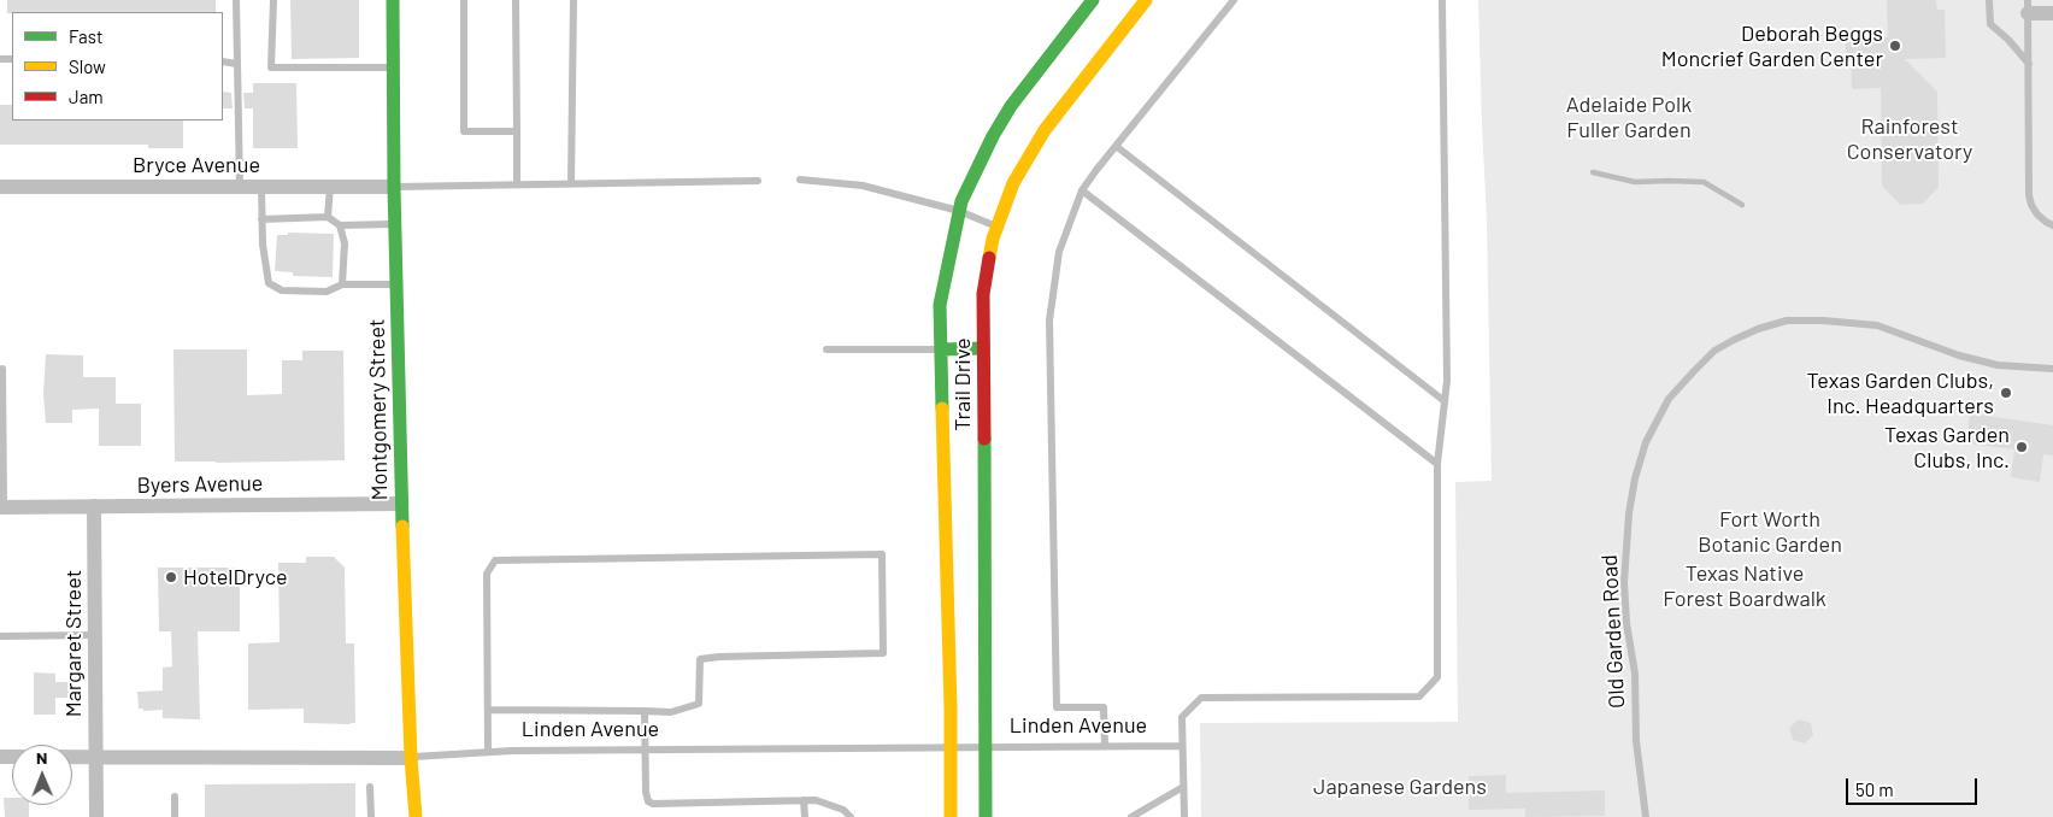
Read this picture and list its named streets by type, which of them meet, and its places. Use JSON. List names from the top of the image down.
{
  "streets": {
    "street": [
      "Bryce Avenue",
      "Trail Drive",
      "Montgomery Street",
      "Byers Avenue",
      "Margaret Street",
      "Linden Avenue"
    ],
    "lane": ["Old Garden Road"]
  },
  "crossings": [
    ["Bryce Avenue", "Montgomery Street"],
    ["Trail Drive", "Linden Avenue"],
    ["Montgomery Street", "Byers Avenue"],
    ["Montgomery Street", "Linden Avenue"],
    ["Byers Avenue", "Margaret Street"],
    ["Margaret Street", "Linden Avenue"]
  ],
  "parks": [
    "Adelaide Polk Fuller Garden",
    "Rainforest Conservatory",
    "Fort Worth Botanic Garden",
    "Texas Native Forest Boardwalk",
    "Japanese Gardens"
  ],
  "places": [
    "Deborah Beggs Moncrief Garden Center",
    "Texas Garden Clubs, Inc. Headquarters",
    "Texas Garden Clubs, Inc.",
    "HotelDryce"
  ],
  "legend": ["Fast", "Slow", "Jam"],
  "scale_bar": "50 m",
  "north": "top"
}
